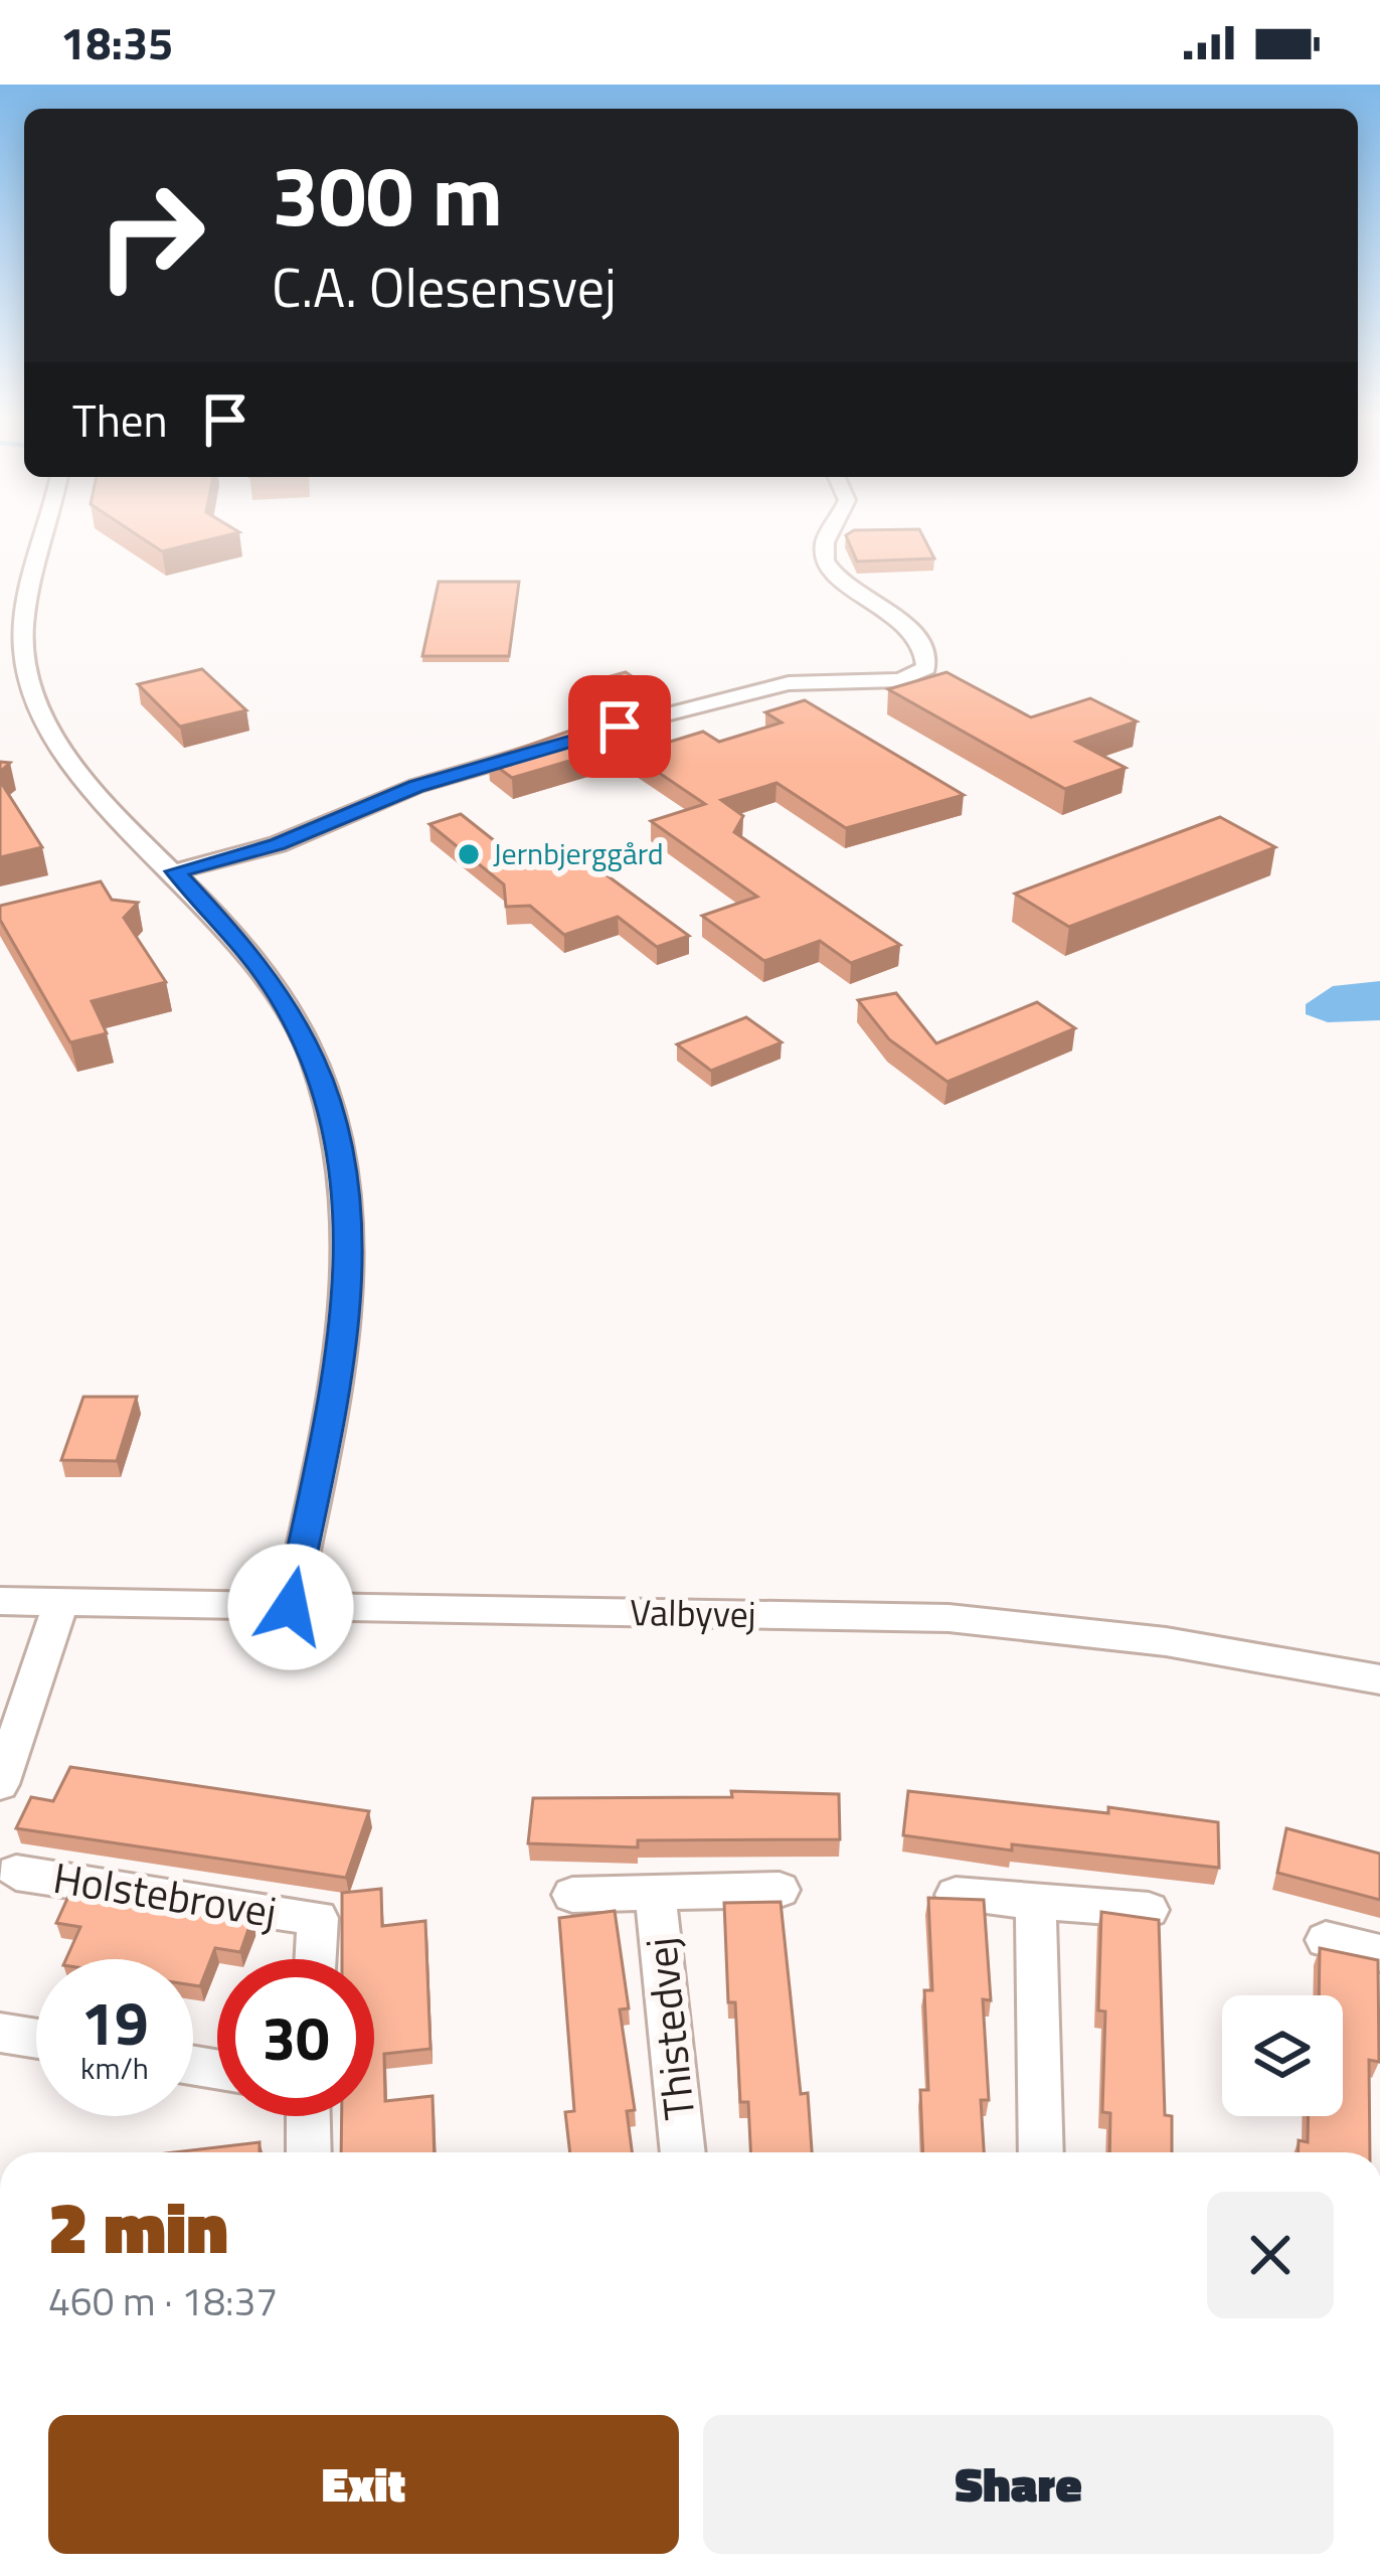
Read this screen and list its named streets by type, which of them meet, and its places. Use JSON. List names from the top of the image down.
{
  "streets": {
    "street": ["Valbyvej", "Holstebrovej", "Thistedvej"]
  },
  "places": ["Jernbjerggård"],
  "page": {
    "status": "18:35",
    "turn": ["300 m", "C.A. Olesensvej"],
    "then": "Then",
    "speed": "19 km/h",
    "limit": "30",
    "heading": ["2 min", "460 m · 18:37"],
    "buttons": ["Exit", "Share"]
  }
}
